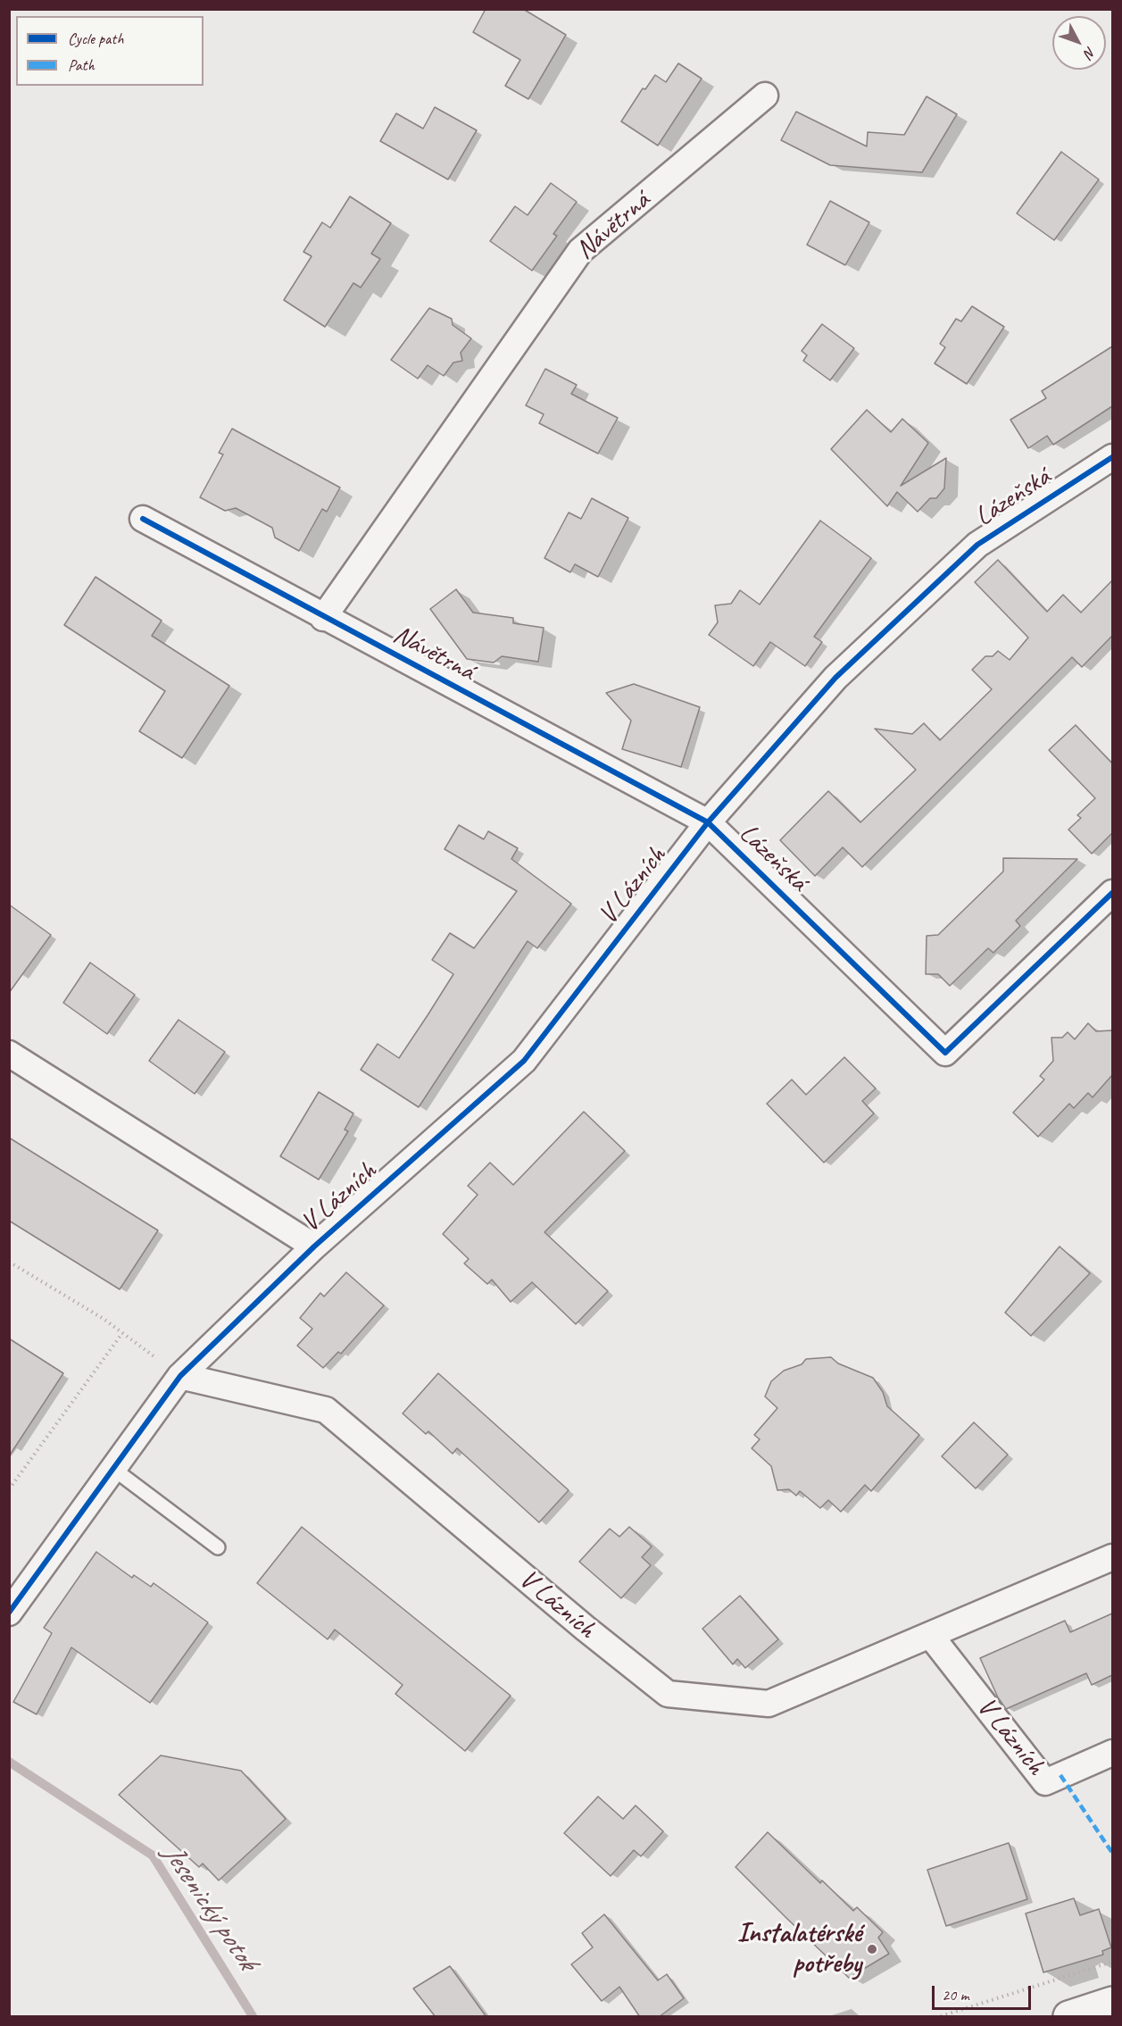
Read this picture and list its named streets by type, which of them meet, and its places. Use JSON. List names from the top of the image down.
{
  "streets": {
    "street": ["Návětrná", "Lázeňská", "V Lázních"]
  },
  "crossings": [
    ["Návětrná", "Lázeňská"],
    ["Návětrná", "V Lázních"],
    ["Lázeňská", "V Lázních"]
  ],
  "water": ["Jesenický potok"],
  "places": ["Instalatérské potřeby"],
  "legend": ["Cycle path", "Path"],
  "scale_bar": "20 m",
  "north": "bottom right"
}
